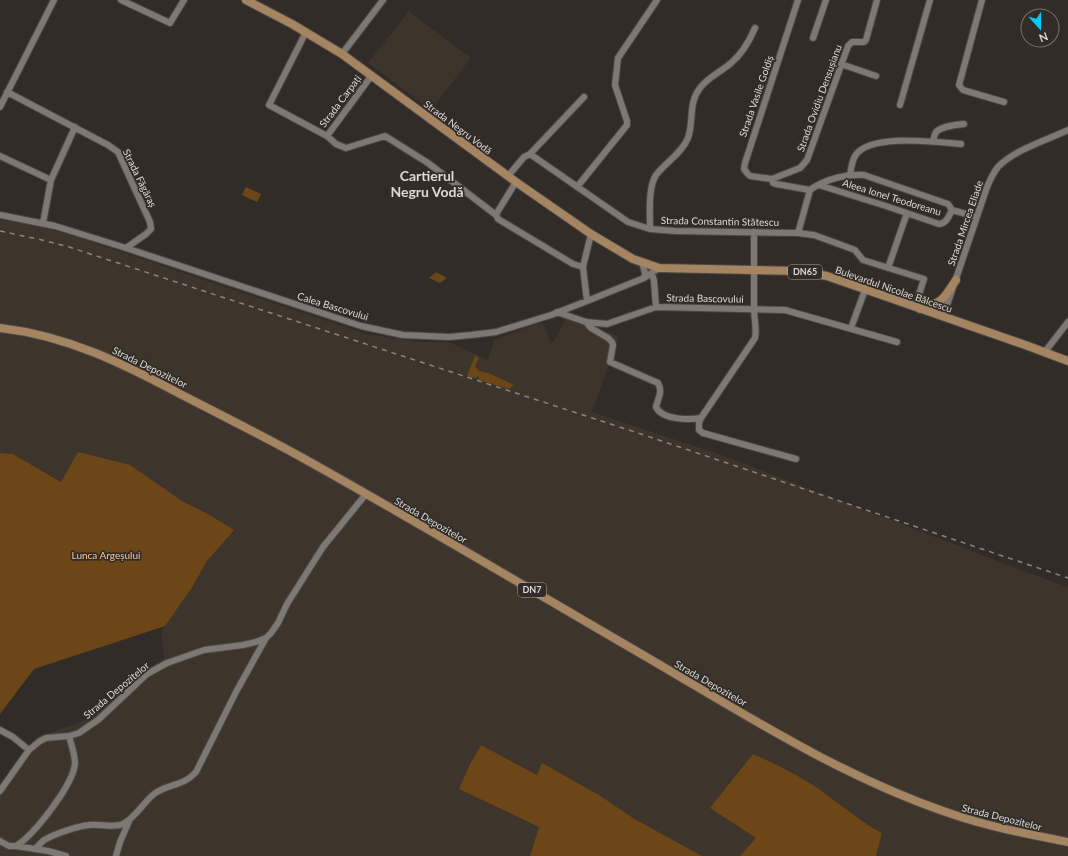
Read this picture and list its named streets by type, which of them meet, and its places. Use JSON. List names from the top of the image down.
{
  "streets": {
    "main road": [
      "Strada Negru Vodă",
      "DN65",
      "Bulevardul Nicolae Bălcescu",
      "Strada Depozitelor",
      "DN7"
    ],
    "street": [
      "Strada Vasile Goldiș",
      "Strada Ovidiu Densușianu",
      "Strada Carpați",
      "Strada Făgăraș",
      "Aleea Ionel Teodoreanu",
      "Strada Constantin Stătescu",
      "Strada Mircea Eliade",
      "Strada Bascovului",
      "Calea Bascovului"
    ]
  },
  "crossings": [
    ["Strada Vasile Goldiș", "Strada Ovidiu Densușianu"],
    ["Strada Carpați", "Strada Negru Vodă"],
    ["Strada Negru Vodă", "Bulevardul Nicolae Bălcescu"],
    ["Strada Negru Vodă", "Calea Bascovului"],
    ["Strada Făgăraș", "Calea Bascovului"],
    ["Strada Constantin Stătescu", "Bulevardul Nicolae Bălcescu"],
    ["Strada Mircea Eliade", "Bulevardul Nicolae Bălcescu"],
    ["Bulevardul Nicolae Bălcescu", "Calea Bascovului"],
    ["Strada Bascovului", "Calea Bascovului"]
  ],
  "districts": ["Cartierul Negru Vodă"],
  "parks": ["Lunca Argeșului"],
  "north": "bottom"
}
